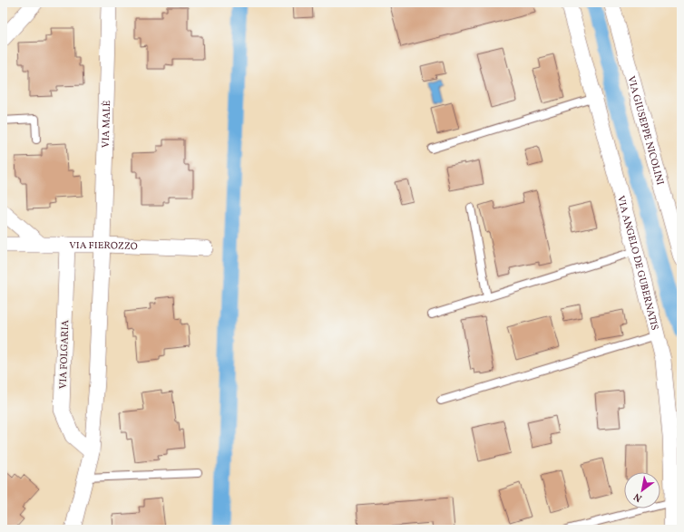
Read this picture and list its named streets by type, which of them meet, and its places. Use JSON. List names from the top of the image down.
{
  "streets": {
    "street": [
      "VIA MALÈ",
      "VIA GIUSEPPE NICOLINI",
      "VIA FIEROZZO",
      "VIA ANGELO DE GUBERNATIS",
      "VIA FOLGARIA"
    ]
  },
  "crossings": [
    ["VIA MALÈ", "VIA FIEROZZO"],
    ["VIA FIEROZZO", "VIA FOLGARIA"]
  ],
  "north": "bottom left"
}
